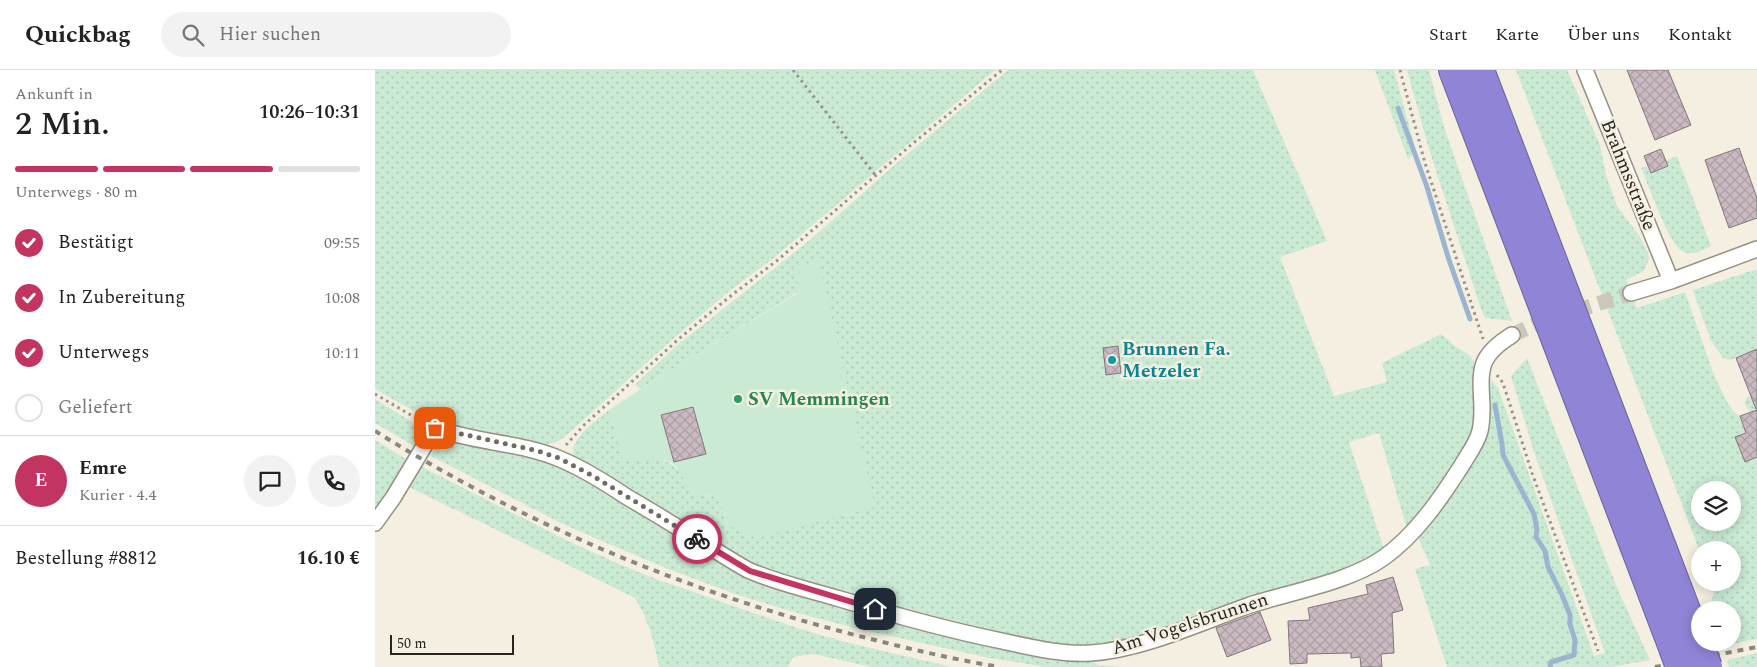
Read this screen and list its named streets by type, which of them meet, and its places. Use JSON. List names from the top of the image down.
{
  "streets": {
    "street": ["Brahmsstraße", "Am Vogelsbrunnen"]
  },
  "places": ["Brunnen Fa. Metzeler", "SV Memmingen"],
  "scale_bar": "50 m",
  "page": {
    "header": "Quickbag",
    "search": "Hier suchen",
    "nav": [
      "Start",
      "Karte",
      "Über uns",
      "Kontakt"
    ],
    "heading": ["2 Min.", "Ankunft in", "10:26–10:31"],
    "panel": [
      "Emre",
      "Kurier · 4.4",
      "Bestellung #8812",
      "16.10 €"
    ],
    "bar": "Unterwegs · 80 m",
    "list": [
      ["Bestätigt", "09:55"],
      ["In Zubereitung", "10:08"],
      ["Unterwegs", "10:11"],
      "Geliefert"
    ],
    "round": "E",
    "map_buttons": ["+", "−"],
    "scale": "50 m"
  }
}
